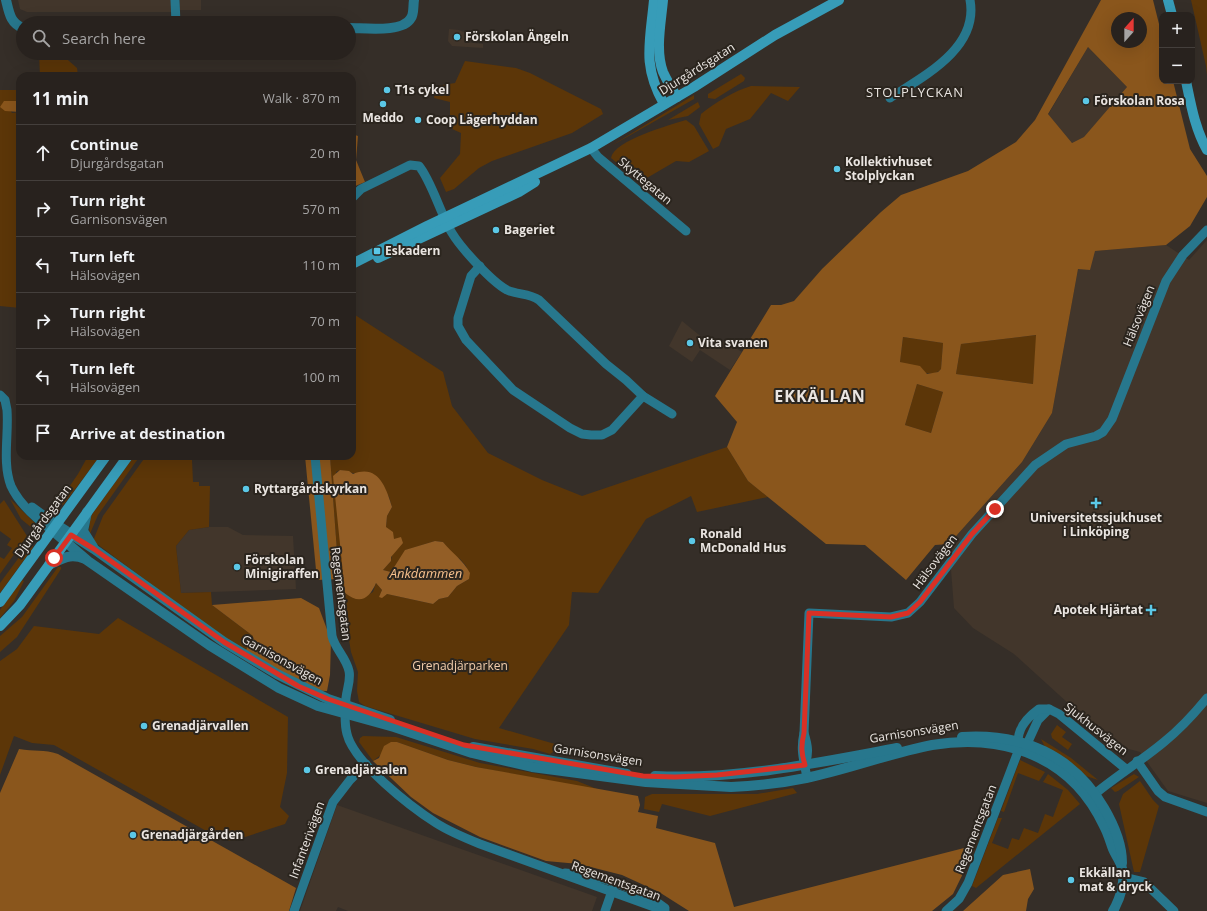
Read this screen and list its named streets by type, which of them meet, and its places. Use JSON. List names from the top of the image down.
{
  "streets": {
    "main road": ["Djurgårdsgatan"],
    "street": [
      "Skyttegatan",
      "Hälsovägen",
      "Regementsgatan",
      "Garnisonsvägen",
      "Sjukhusvägen",
      "Infanterivägen"
    ]
  },
  "crossings": [
    ["Djurgårdsgatan", "Skyttegatan"],
    ["Djurgårdsgatan", "Garnisonsvägen"],
    ["Hälsovägen", "Garnisonsvägen"],
    ["Regementsgatan", "Garnisonsvägen"],
    ["Regementsgatan", "Sjukhusvägen"],
    ["Regementsgatan", "Infanterivägen"],
    ["Garnisonsvägen", "Sjukhusvägen"]
  ],
  "districts": ["STOLPLYCKAN", "EKKÄLLAN"],
  "water": ["Ankdammen"],
  "parks": ["Grenadjärparken"],
  "places": {
    "other": [
      "Förskolan Ängeln",
      "T1s cykel",
      "Förskolan Rosa",
      "Meddo",
      "Coop Lägerhyddan",
      "Kollektivhuset Stolplyckan",
      "Bageriet",
      "Vita svanen",
      "Ryttargårdskyrkan",
      "Ronald McDonald Hus",
      "Förskolan Minigiraffen",
      "Grenadjärvallen",
      "Grenadjärsalen",
      "Grenadjärgården",
      "Ekkällan mat & dryck"
    ],
    "transit": ["Eskadern"],
    "health": ["Universitetssjukhuset i Linköping", "Apotek Hjärtat"]
  },
  "north": "top",
  "page": {
    "map_buttons": ["+", "−"],
    "search": "Search here",
    "heading": ["11 min", "Walk · 870 m"],
    "list": [
      ["Continue", "Djurgårdsgatan", "20 m"],
      ["Turn right", "Garnisonsvägen", "570 m"],
      ["Turn left", "Hälsovägen", "110 m"],
      ["Turn right", "Hälsovägen", "70 m"],
      ["Turn left", "Hälsovägen", "100 m"],
      "Arrive at destination"
    ]
  }
}
